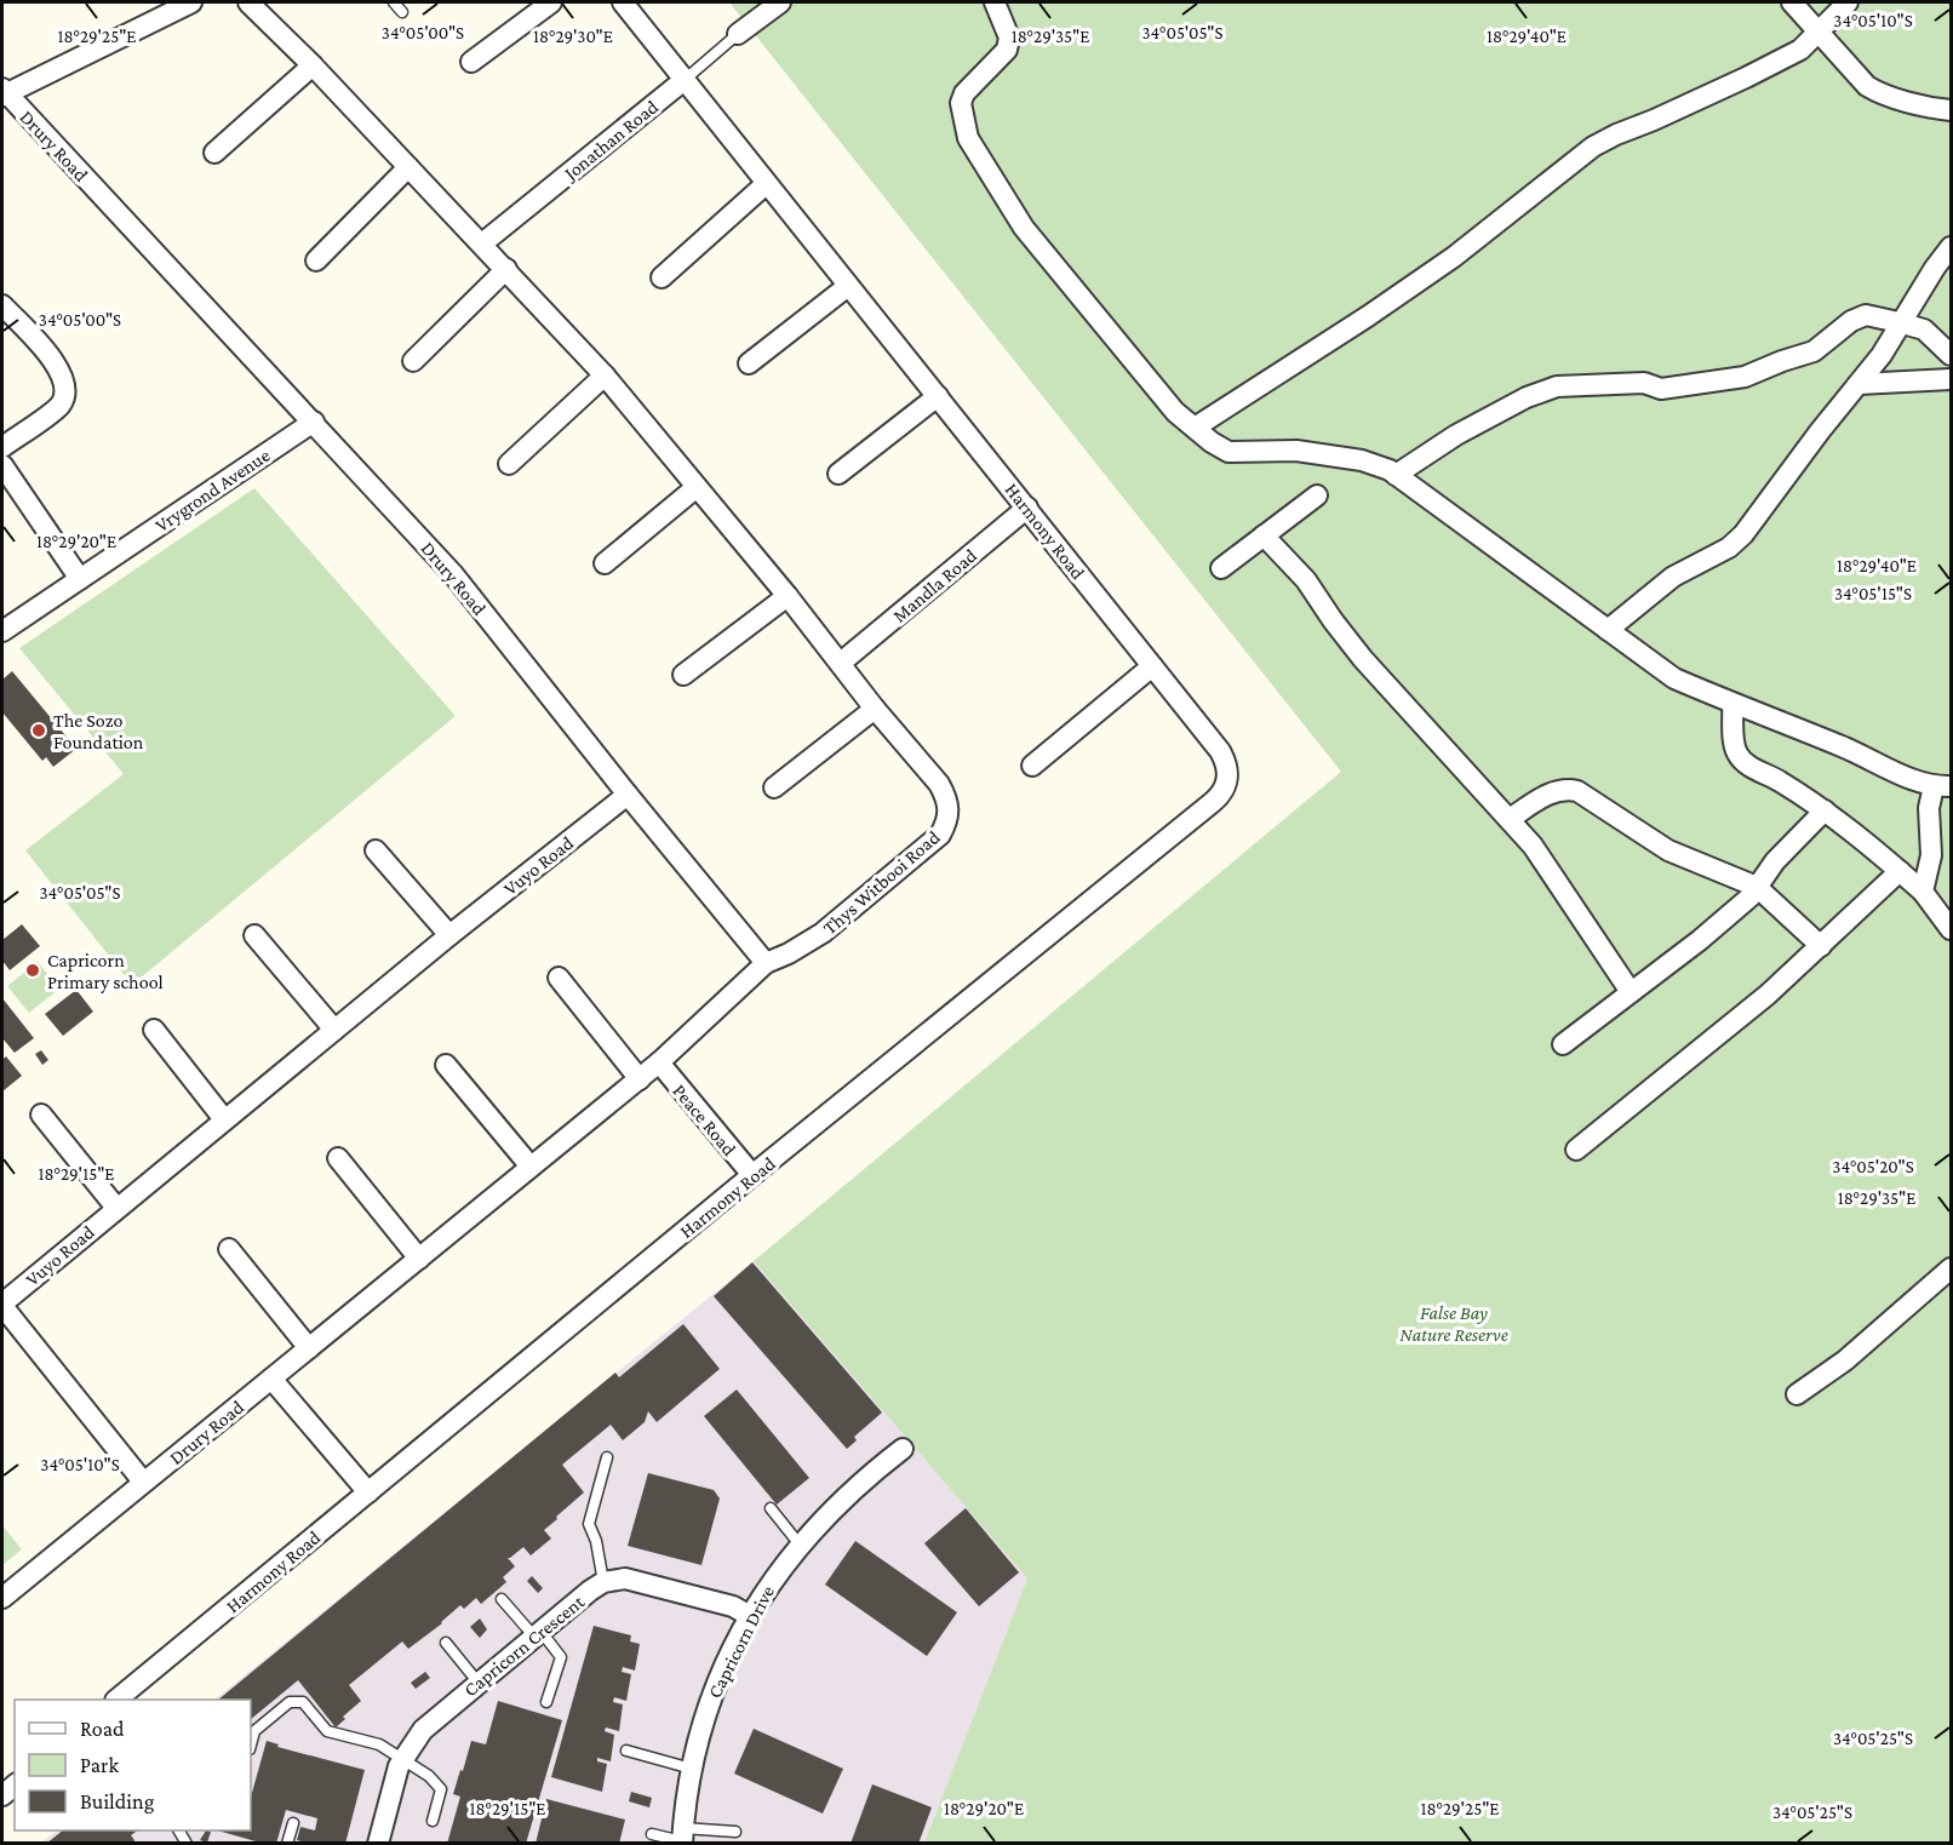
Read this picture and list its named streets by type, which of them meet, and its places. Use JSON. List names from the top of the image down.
{
  "streets": {
    "street": [
      "Jonathan Road",
      "Drury Road",
      "Vrygrond Avenue",
      "Harmony Road",
      "Mandla Road",
      "Vuyo Road",
      "Thys Witbooi Road",
      "Peace Road",
      "Capricorn Drive",
      "Capricorn Crescent"
    ]
  },
  "crossings": [
    ["Jonathan Road", "Harmony Road"],
    ["Jonathan Road", "Thys Witbooi Road"],
    ["Drury Road", "Vrygrond Avenue"],
    ["Drury Road", "Vuyo Road"],
    ["Drury Road", "Thys Witbooi Road"],
    ["Drury Road", "Peace Road"],
    ["Harmony Road", "Mandla Road"],
    ["Harmony Road", "Peace Road"],
    ["Mandla Road", "Thys Witbooi Road"],
    ["Capricorn Drive", "Capricorn Crescent"]
  ],
  "parks": ["False Bay Nature Reserve"],
  "places": ["The Sozo Foundation", "Capricorn Primary school"],
  "legend": ["Road", "Park", "Building"],
  "coordinates": [
    "34°05'10\"S",
    "34°05'00\"S",
    "34°05'05\"S",
    "18°29'25\"E",
    "18°29'30\"E",
    "18°29'35\"E",
    "18°29'40\"E",
    "18°29'20\"E",
    "34°05'15\"S",
    "34°05'20\"S",
    "18°29'15\"E",
    "34°05'25\"S"
  ]
}
